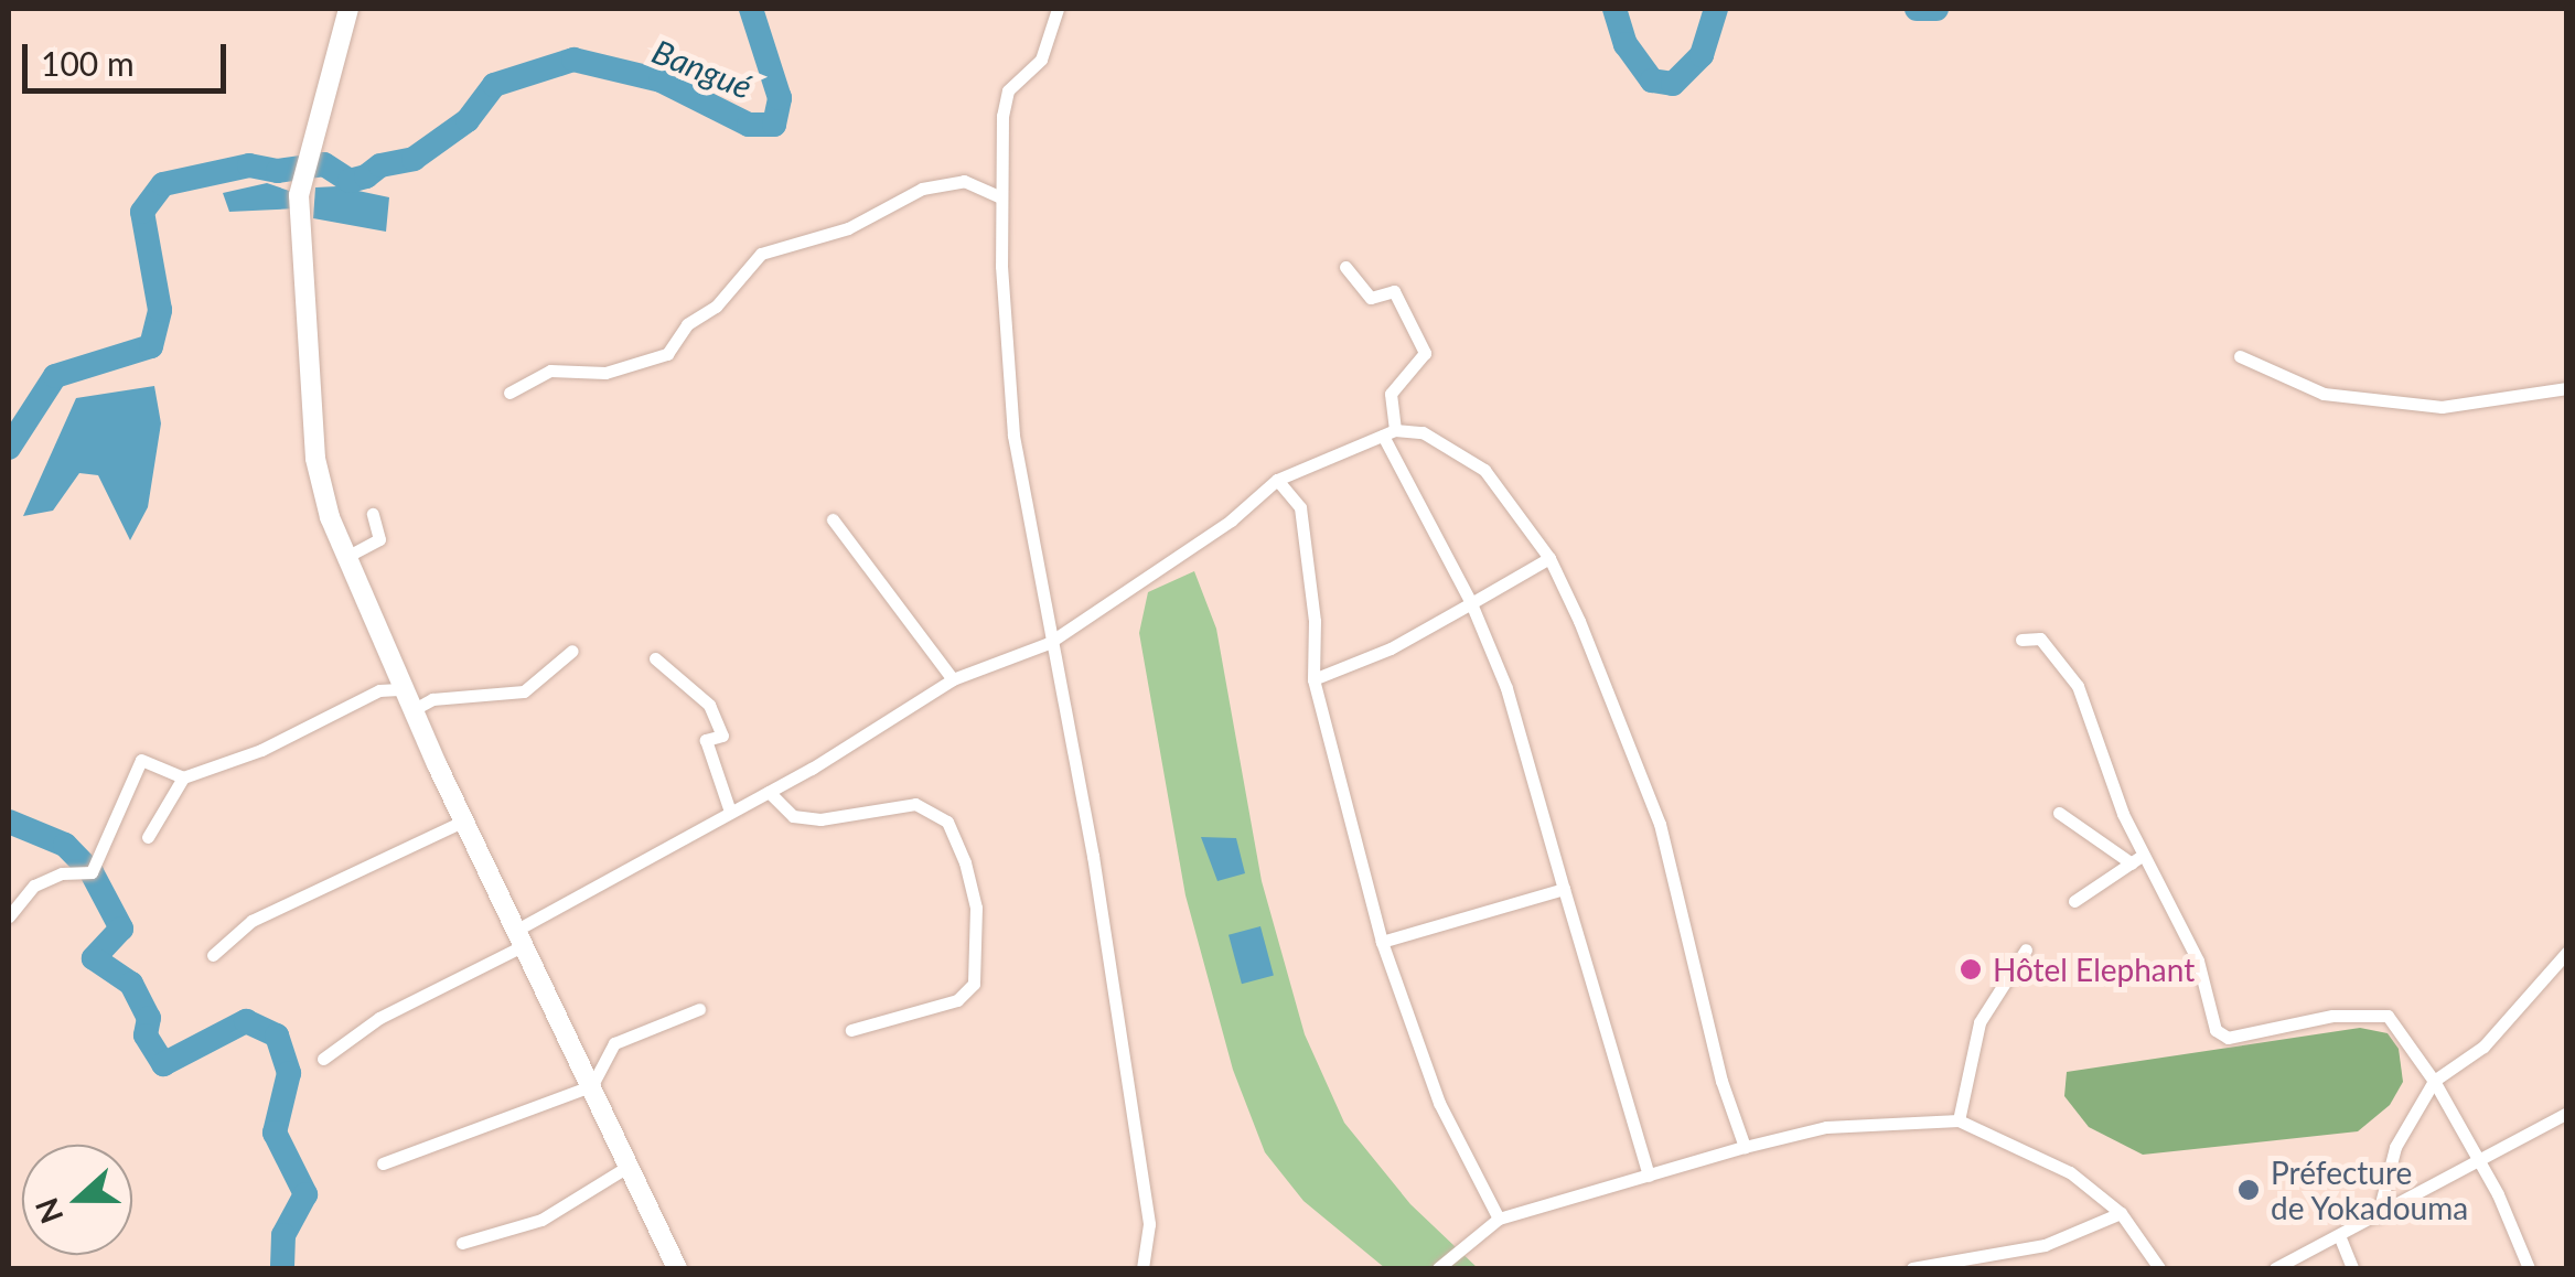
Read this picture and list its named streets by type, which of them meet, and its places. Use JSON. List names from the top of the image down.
{
  "water": ["Bangué"],
  "places": ["Hôtel Elephant", "Préfecture de Yokadouma"],
  "scale_bar": "100 m",
  "north": "left"
}
